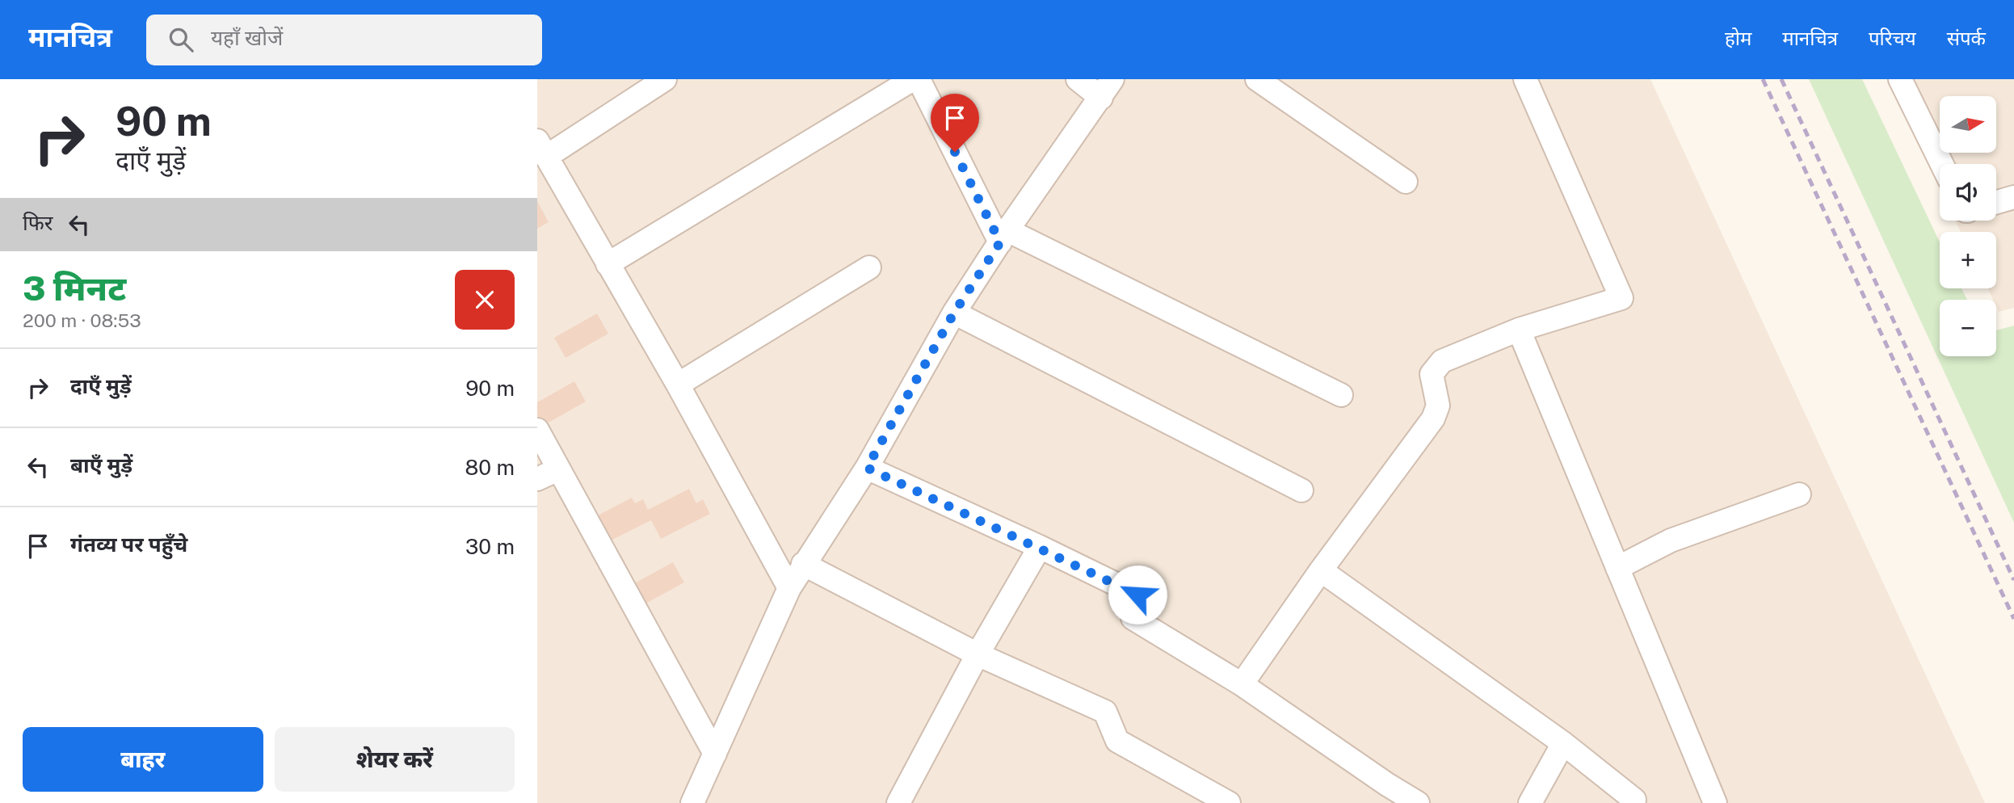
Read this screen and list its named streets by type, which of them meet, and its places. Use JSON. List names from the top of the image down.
{
  "north": "right",
  "page": {
    "header": "मानचित्र",
    "search": "यहाँ खोजें",
    "nav": [
      "होम",
      "मानचित्र",
      "परिचय",
      "संपर्क"
    ],
    "turn": ["90 m", "दाएँ मुड़ें"],
    "map_buttons": ["+", "−"],
    "then": "फिर",
    "heading": ["3 मिनट", "200 m · 08:53"],
    "list": [
      {
        "name": "दाएँ मुड़ें",
        "value": "90 m"
      },
      {
        "name": "बाएँ मुड़ें",
        "value": "80 m"
      },
      {
        "name": "गंतव्य पर पहुँचे",
        "value": "30 m"
      }
    ],
    "buttons": ["बाहर", "शेयर करें"]
  }
}
